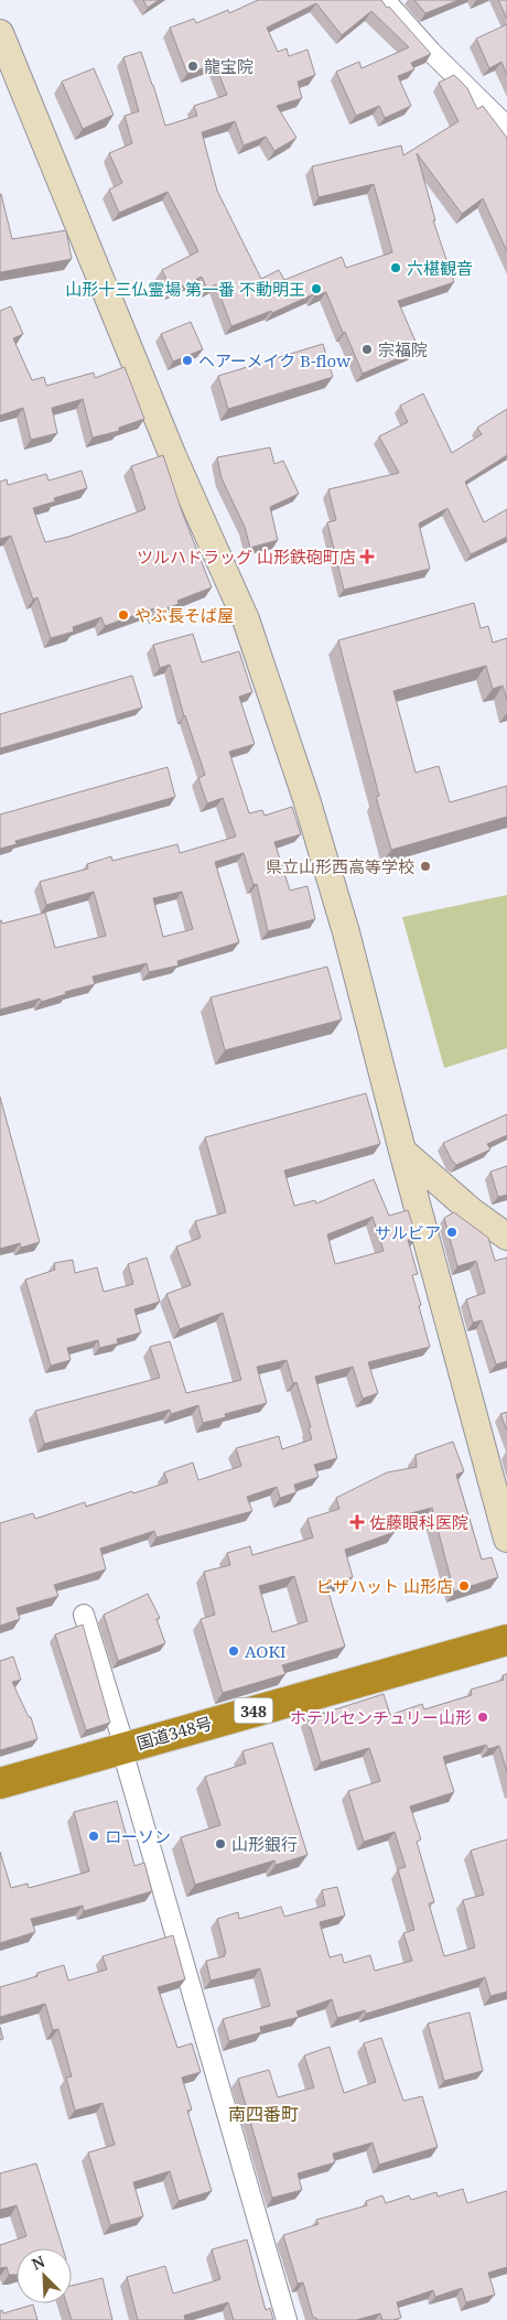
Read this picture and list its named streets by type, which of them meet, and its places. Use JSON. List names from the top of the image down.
{
  "streets": {
    "highway": ["348", "国道348号"]
  },
  "districts": ["南四番町"],
  "places": {
    "other": [
      "龍宝院",
      "六椹観音",
      "山形十三仏霊場 第一番 不動明王",
      "宗福院",
      "ヘアーメイク B-flow",
      "やぶ長そば屋",
      "県立山形西高等学校",
      "サルビア",
      "ピザハット 山形店",
      "AOKI",
      "ホテルセンチュリー山形",
      "ローソン",
      "山形銀行"
    ],
    "health": ["ツルハドラッグ 山形鉄砲町店", "佐藤眼科医院"]
  },
  "north": "top left"
}
